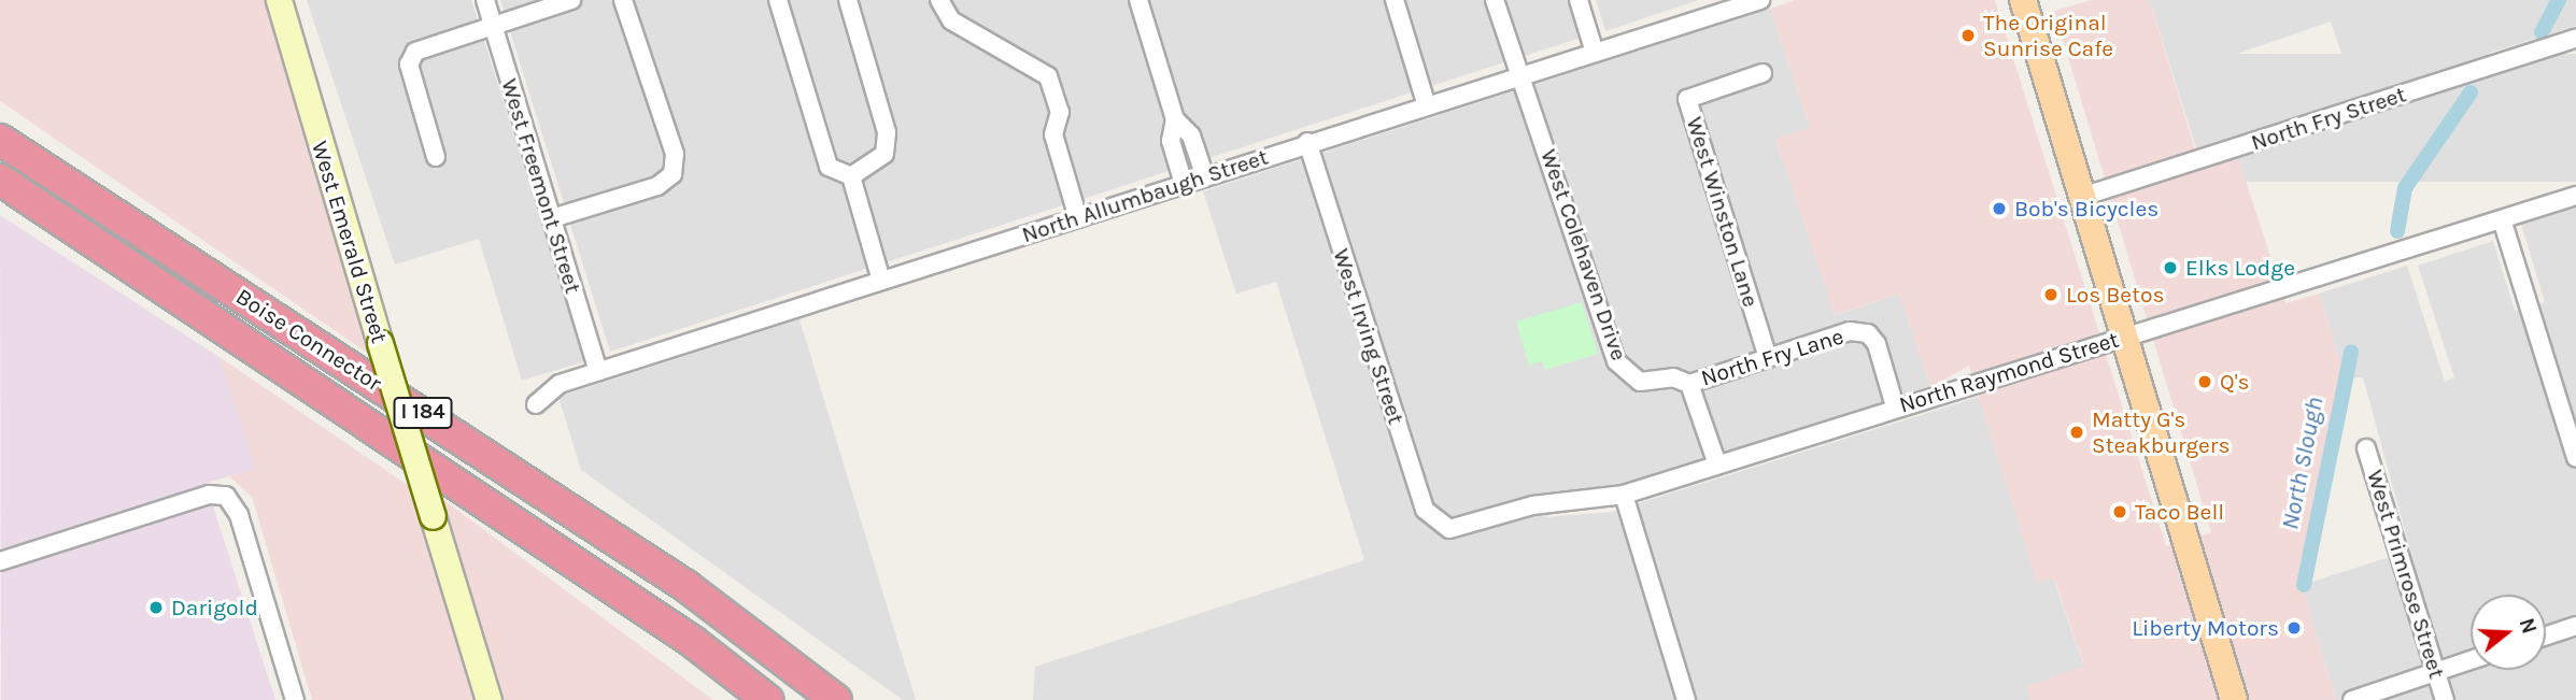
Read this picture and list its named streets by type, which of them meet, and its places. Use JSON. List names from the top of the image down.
{
  "streets": {
    "highway": ["Boise Connector", "I 184"],
    "main road": ["West Emerald Street"],
    "street": [
      "North Fry Street",
      "West Freemont Street",
      "North Allumbaugh Street",
      "West Winston Lane",
      "West Colehaven Drive",
      "West Irving Street",
      "North Fry Lane",
      "North Raymond Street",
      "West Primrose Street"
    ]
  },
  "crossings": [
    ["West Freemont Street", "North Allumbaugh Street"],
    ["North Allumbaugh Street", "West Colehaven Drive"],
    ["North Allumbaugh Street", "West Irving Street"],
    ["West Winston Lane", "North Fry Lane"],
    ["West Colehaven Drive", "North Fry Lane"],
    ["West Irving Street", "North Raymond Street"],
    ["North Fry Lane", "North Raymond Street"]
  ],
  "water": ["North Slough"],
  "places": [
    "The Original Sunrise Cafe",
    "Bob's Bicycles",
    "Elks Lodge",
    "Los Betos",
    "Q's",
    "Matty G's Steakburgers",
    "Taco Bell",
    "Darigold",
    "Liberty Motors"
  ],
  "north": "right"
}
